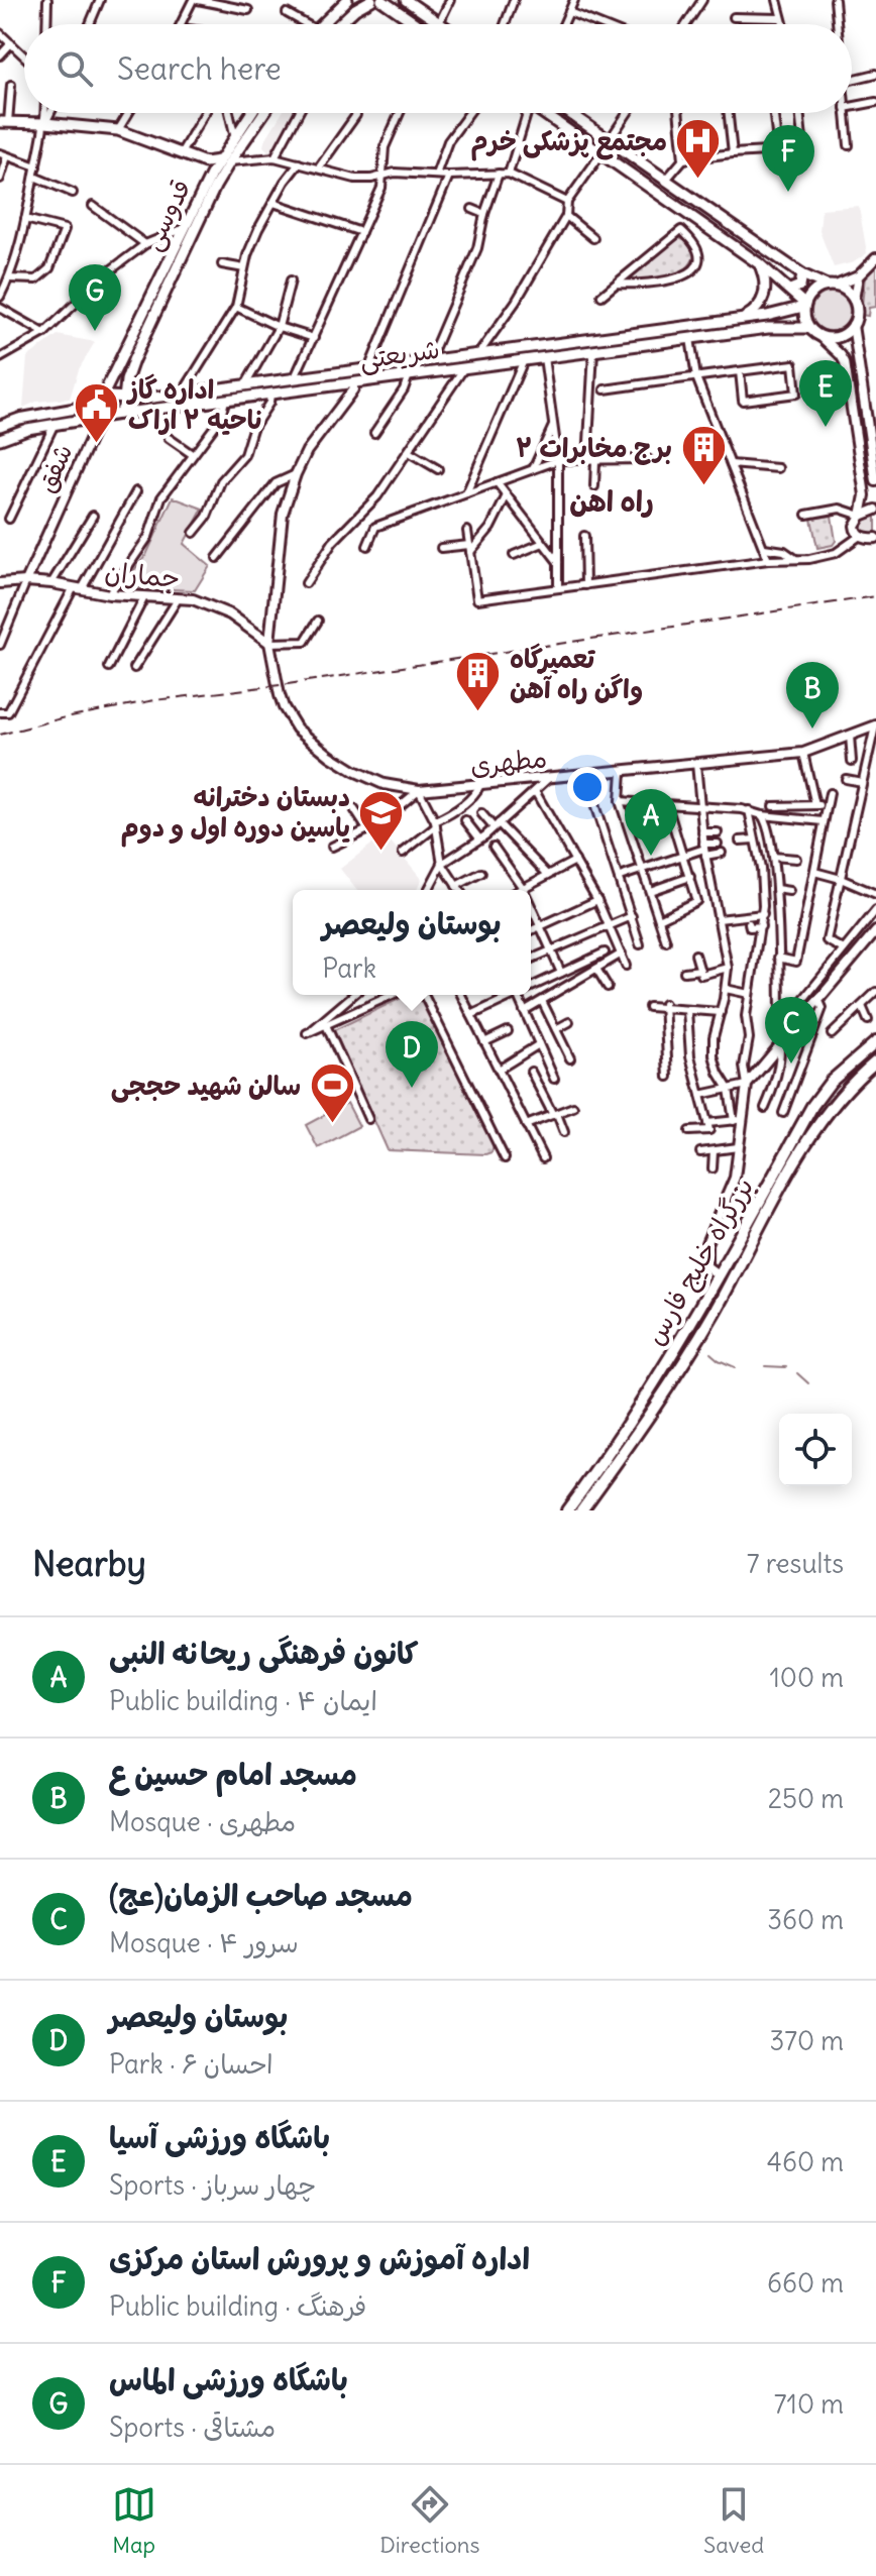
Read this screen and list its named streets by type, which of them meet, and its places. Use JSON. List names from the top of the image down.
{
  "streets": {
    "highway": ["بزرگراه خلیج فارس"],
    "main road": ["قدوسی", "شریعتی"],
    "street": ["شفق", "جماران", "مطهری"]
  },
  "crossings": [
    ["قدوسی", "شریعتی"],
    ["شریعتی", "شفق"],
    ["شریعتی", "مطهری"],
    ["شفق", "جماران"],
    ["جماران", "مطهری"]
  ],
  "districts": ["راه اهن"],
  "places": {
    "hospital": ["مجتمع پزشکی خرم"],
    "public building": ["اداره گاز ناحیه ۲ اراک"],
    "building": ["برج مخابرات ۲", "تعمیرگاه واگن راه آهن"],
    "school or university": ["دبستان دخترانه یاسین دوره اول و دوم"],
    "sports": ["سالن شهید حججی"]
  },
  "page": {
    "search": "Search here",
    "pins": [
      "F",
      "G",
      "E",
      "B",
      "A",
      "C",
      "D"
    ],
    "popup": ["بوستان ولیعصر", "Park"],
    "heading": ["Nearby", "7 results"],
    "list": [
      {
        "mark": "A",
        "name": "کانون فرهنگی ریحانه النبی",
        "note": "Public building · ایمان ۴",
        "value": "100 m"
      },
      {
        "mark": "B",
        "name": "مسجد امام حسین ع",
        "note": "Mosque · مطهری",
        "value": "250 m"
      },
      {
        "mark": "C",
        "name": "مسجد صاحب الزمان(عج)",
        "note": "Mosque · سرور ۴",
        "value": "360 m"
      },
      {
        "mark": "D",
        "name": "بوستان ولیعصر",
        "note": "Park · احسان ۶",
        "value": "370 m"
      },
      {
        "mark": "E",
        "name": "باشگاه ورزشی آسیا",
        "note": "Sports · چهار سرباز",
        "value": "460 m"
      },
      {
        "mark": "F",
        "name": "اداره آموزش و پرورش استان مرکزی",
        "note": "Public building · فرهنگ",
        "value": "660 m"
      },
      {
        "mark": "G",
        "name": "باشگاه ورزشی الماس",
        "note": "Sports · مشتاقی",
        "value": "710 m"
      }
    ],
    "nav": ["Map", "Directions", "Saved"]
  }
}
